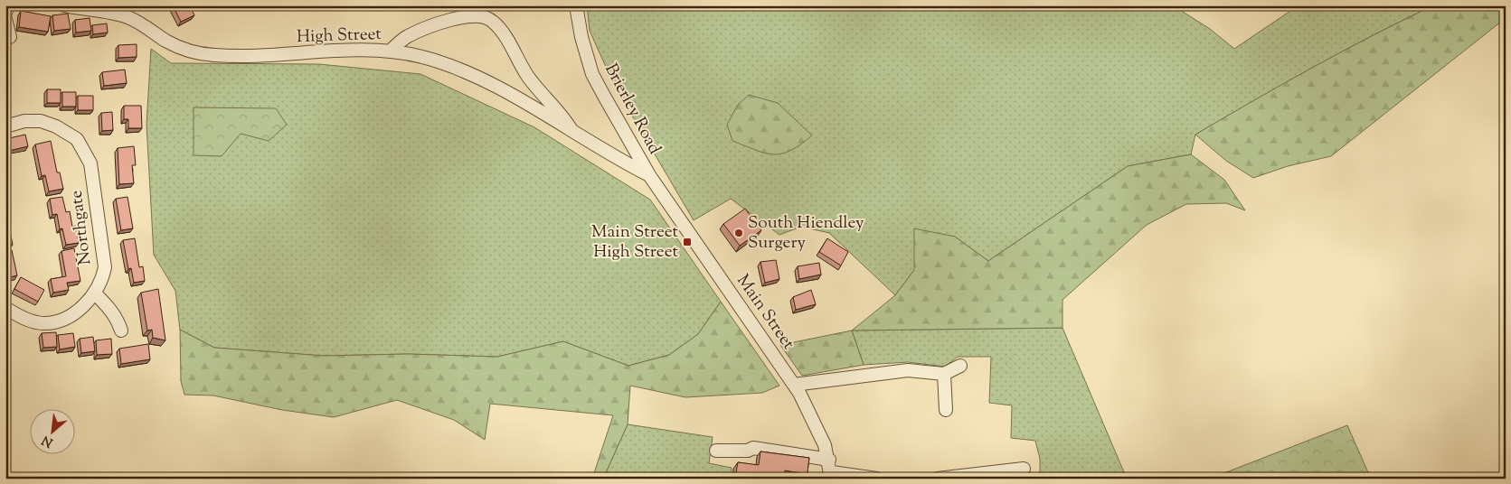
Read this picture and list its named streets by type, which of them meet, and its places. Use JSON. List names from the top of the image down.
{
  "streets": {
    "street": [
      "High Street",
      "Brierley Road",
      "Northgate",
      "Main Street"
    ]
  },
  "crossings": [
    ["High Street", "Brierley Road"],
    ["High Street", "Main Street"],
    ["Brierley Road", "Main Street"]
  ],
  "places": {
    "other": ["South Hiendley Surgery"],
    "transit": ["Main Street High Street"]
  },
  "north": "bottom left"
}
